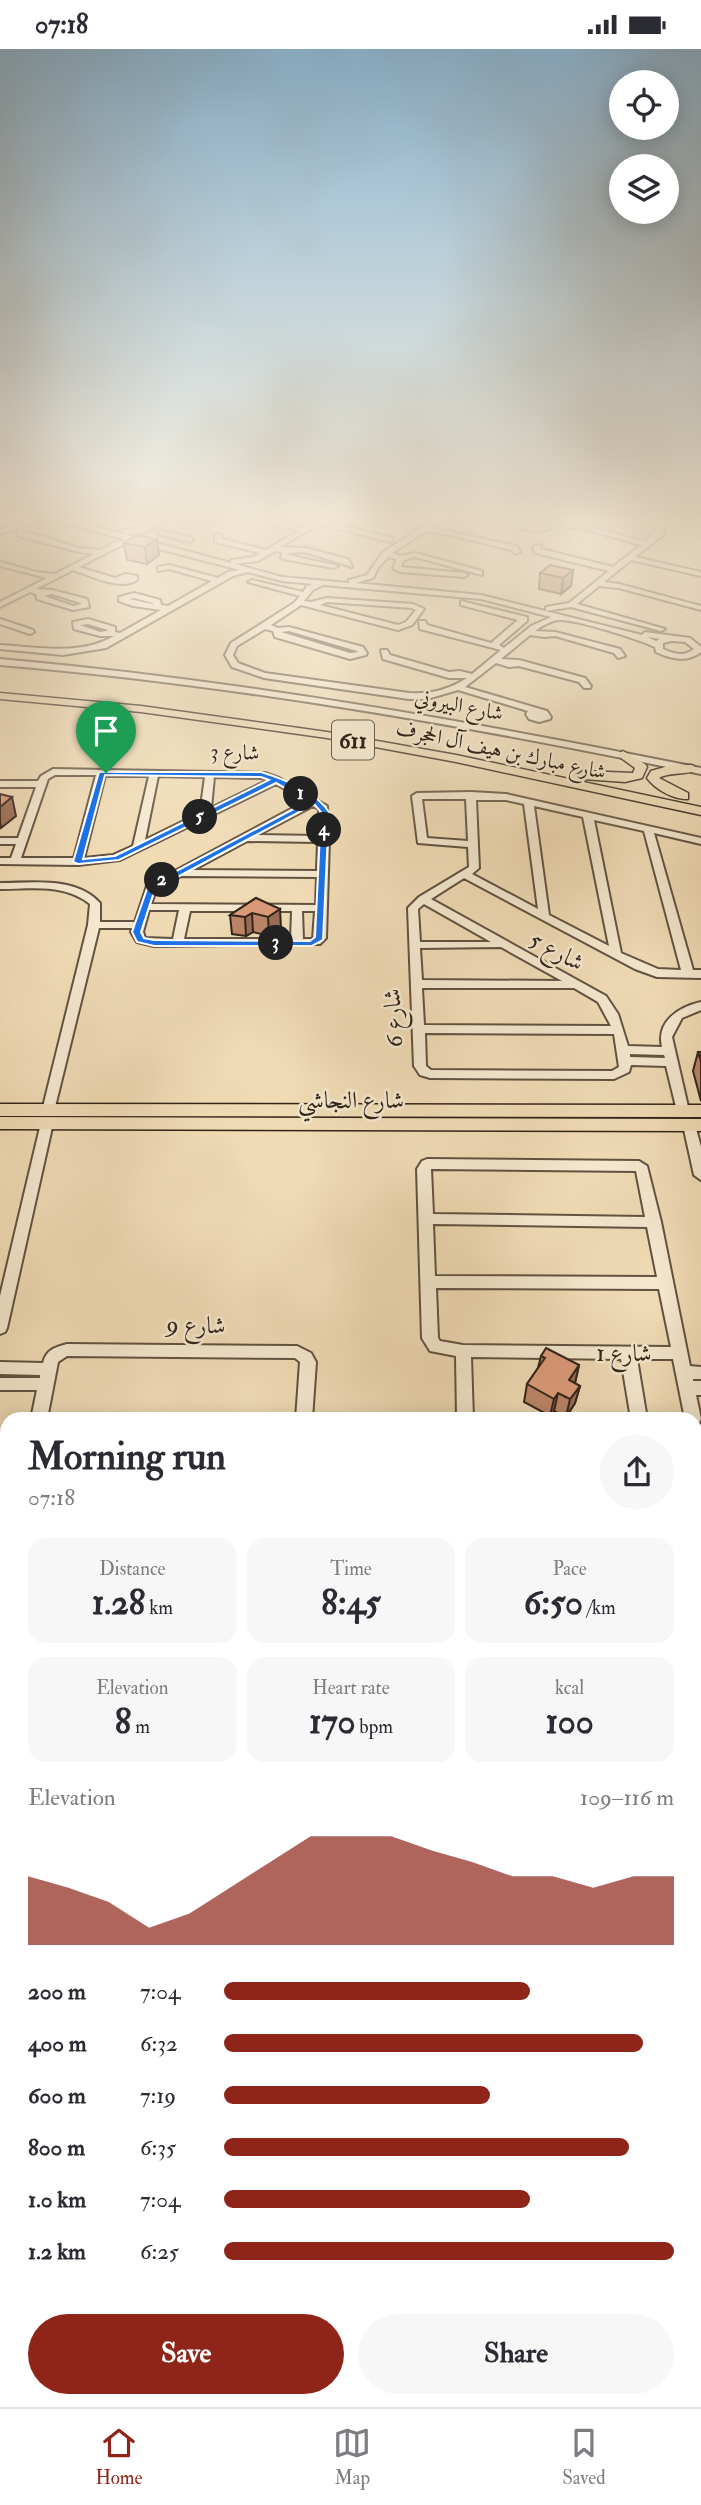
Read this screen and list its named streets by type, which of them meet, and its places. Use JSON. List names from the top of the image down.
{
  "streets": {
    "main road": ["611", "شارع مبارك بن هيف آل الحجرف", "شارع النجاشي"],
    "street": [
      "شارع البيروني",
      "شارع 3",
      "شارع 5",
      "شارع 6",
      "شارع 9",
      "شارع 1"
    ]
  },
  "crossings": [
    ["شارع 5", "شارع 6"]
  ],
  "page": {
    "status": "07:18",
    "pins": [
      "1",
      "5",
      "4",
      "2",
      "3"
    ],
    "heading": ["Morning run", "07:18"],
    "stats": [
      ["Distance", "1.28 km"],
      ["Time", "8:45"],
      ["Pace", "6:50 /km"],
      ["Elevation", "8 m"],
      ["Heart rate", "170 bpm"],
      ["kcal", "100"]
    ],
    "chart": ["Elevation", "109–116 m"],
    "list": [
      {
        "name": "200 m",
        "note": "7:04"
      },
      {
        "name": "400 m",
        "note": "6:32"
      },
      {
        "name": "600 m",
        "note": "7:19"
      },
      {
        "name": "800 m",
        "note": "6:35"
      },
      {
        "name": "1.0 km",
        "note": "7:04"
      },
      {
        "name": "1.2 km",
        "note": "6:25"
      }
    ],
    "buttons": ["Save", "Share"],
    "tabs": ["Home", "Map", "Saved"]
  }
}
